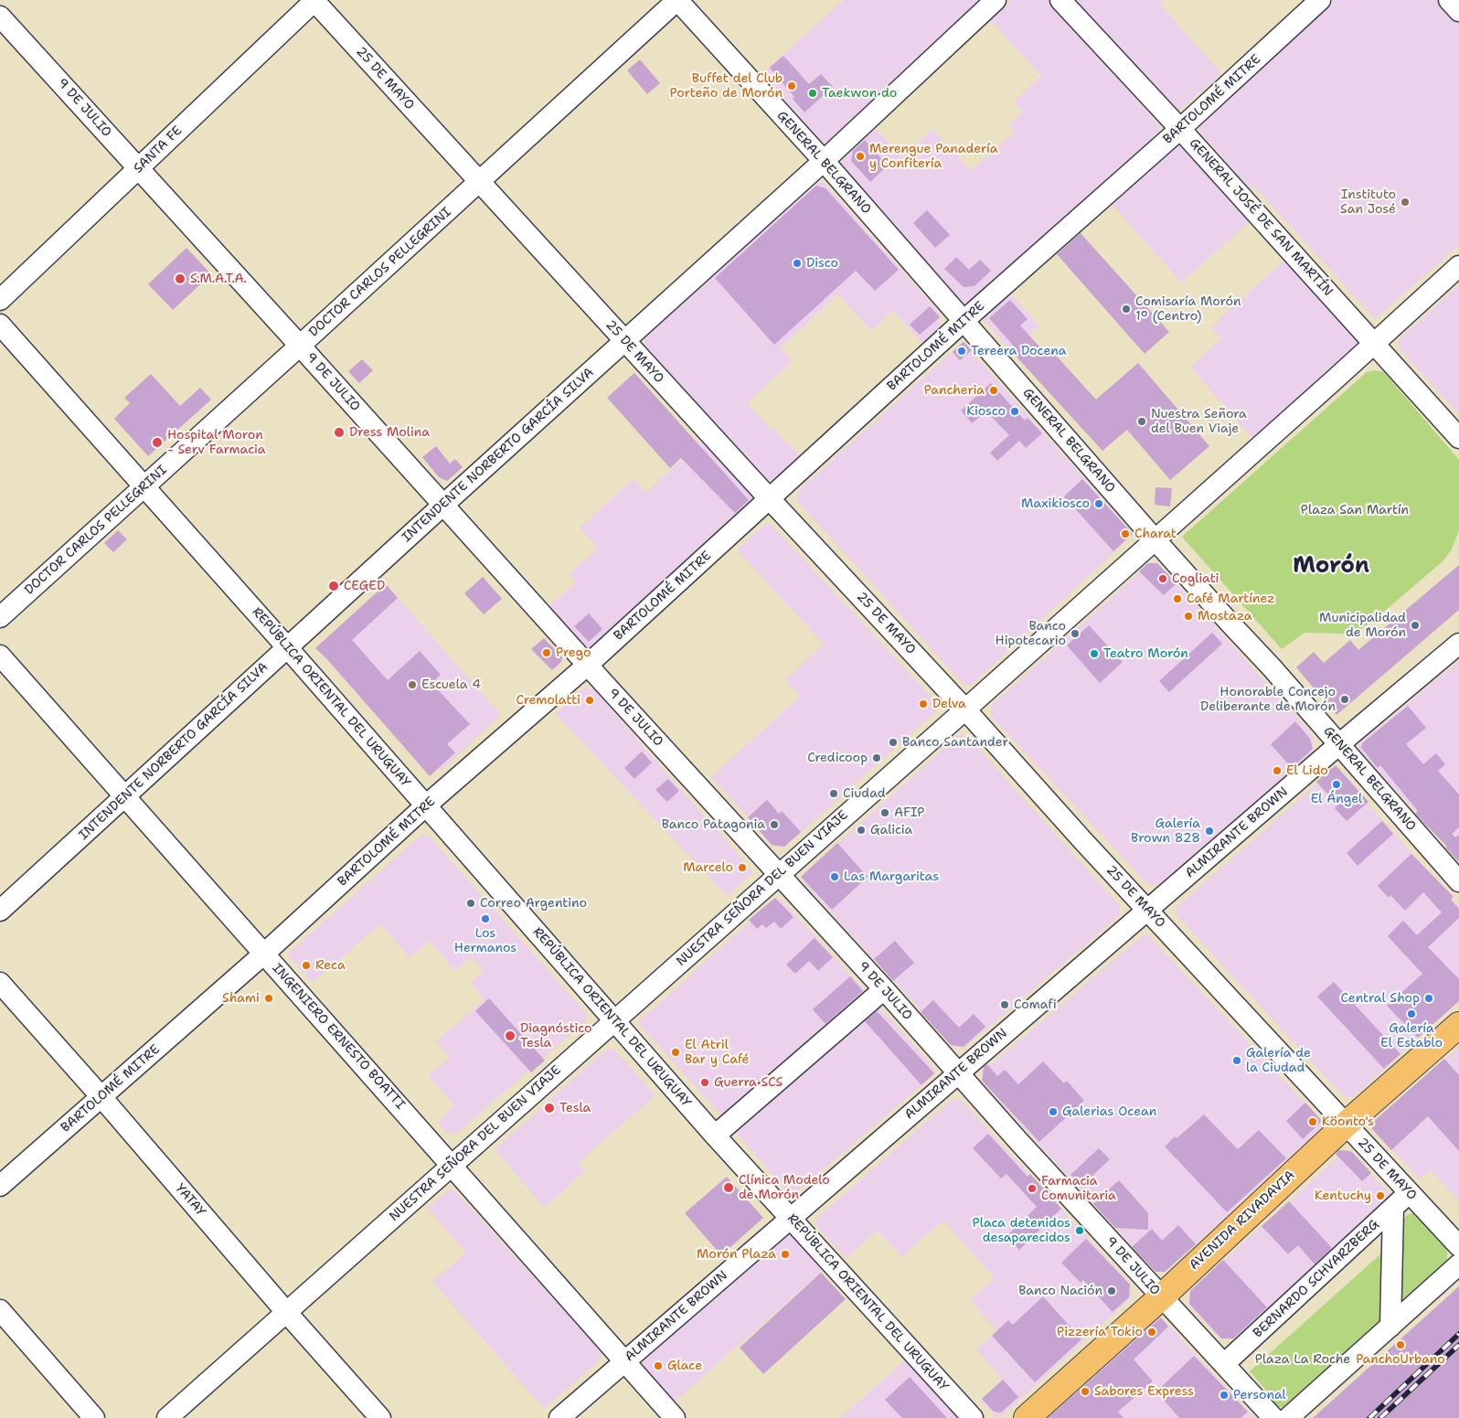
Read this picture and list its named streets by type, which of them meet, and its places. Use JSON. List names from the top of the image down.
{
  "streets": {
    "main road": ["AVENIDA RIVADAVIA"],
    "street": [
      "25 DE MAYO",
      "BARTOLOMÉ MITRE",
      "9 DE JULIO",
      "SANTA FE",
      "GENERAL BELGRANO",
      "GENERAL JOSÉ DE SAN MARTÍN",
      "DOCTOR CARLOS PELLEGRINI",
      "INTENDENTE NORBERTO GARCÍA SILVA",
      "REPÚBLICA ORIENTAL DEL URUGUAY",
      "ALMIRANTE BROWN",
      "NUESTRA SEÑORA DEL BUEN VIAJE",
      "INGENIERO ERNESTO BOATTI",
      "YATAY",
      "BERNARDO SCHVARZBERG"
    ]
  },
  "crossings": [
    ["25 DE MAYO", "BARTOLOMÉ MITRE"],
    ["25 DE MAYO", "SANTA FE"],
    ["25 DE MAYO", "DOCTOR CARLOS PELLEGRINI"],
    ["25 DE MAYO", "INTENDENTE NORBERTO GARCÍA SILVA"],
    ["25 DE MAYO", "ALMIRANTE BROWN"],
    ["25 DE MAYO", "NUESTRA SEÑORA DEL BUEN VIAJE"],
    ["25 DE MAYO", "AVENIDA RIVADAVIA"],
    ["25 DE MAYO", "BERNARDO SCHVARZBERG"],
    ["BARTOLOMÉ MITRE", "9 DE JULIO"],
    ["BARTOLOMÉ MITRE", "GENERAL BELGRANO"],
    ["BARTOLOMÉ MITRE", "GENERAL JOSÉ DE SAN MARTÍN"],
    ["BARTOLOMÉ MITRE", "REPÚBLICA ORIENTAL DEL URUGUAY"],
    ["BARTOLOMÉ MITRE", "INGENIERO ERNESTO BOATTI"],
    ["BARTOLOMÉ MITRE", "YATAY"],
    ["9 DE JULIO", "SANTA FE"],
    ["9 DE JULIO", "DOCTOR CARLOS PELLEGRINI"],
    ["9 DE JULIO", "INTENDENTE NORBERTO GARCÍA SILVA"],
    ["9 DE JULIO", "ALMIRANTE BROWN"],
    ["9 DE JULIO", "NUESTRA SEÑORA DEL BUEN VIAJE"],
    ["9 DE JULIO", "AVENIDA RIVADAVIA"],
    ["9 DE JULIO", "BERNARDO SCHVARZBERG"],
    ["GENERAL BELGRANO", "DOCTOR CARLOS PELLEGRINI"],
    ["GENERAL BELGRANO", "INTENDENTE NORBERTO GARCÍA SILVA"],
    ["GENERAL BELGRANO", "ALMIRANTE BROWN"],
    ["GENERAL BELGRANO", "NUESTRA SEÑORA DEL BUEN VIAJE"],
    ["GENERAL JOSÉ DE SAN MARTÍN", "NUESTRA SEÑORA DEL BUEN VIAJE"],
    ["DOCTOR CARLOS PELLEGRINI", "REPÚBLICA ORIENTAL DEL URUGUAY"],
    ["INTENDENTE NORBERTO GARCÍA SILVA", "REPÚBLICA ORIENTAL DEL URUGUAY"],
    ["INTENDENTE NORBERTO GARCÍA SILVA", "INGENIERO ERNESTO BOATTI"],
    ["REPÚBLICA ORIENTAL DEL URUGUAY", "ALMIRANTE BROWN"],
    ["REPÚBLICA ORIENTAL DEL URUGUAY", "NUESTRA SEÑORA DEL BUEN VIAJE"],
    ["ALMIRANTE BROWN", "INGENIERO ERNESTO BOATTI"],
    ["NUESTRA SEÑORA DEL BUEN VIAJE", "INGENIERO ERNESTO BOATTI"],
    ["NUESTRA SEÑORA DEL BUEN VIAJE", "YATAY"]
  ],
  "districts": ["Morón"],
  "parks": ["Plaza San Martín", "Plaza La Roche"],
  "places": [
    "Buffet del Club Porteño de Morón",
    "Taekwon do",
    "Merengue Panadería y Confitería",
    "Instituto San José",
    "Disco",
    "S.M.A.T.A.",
    "Comisaría Morón 1° (Centro)",
    "Tereera Docena",
    "Pancheria",
    "Kiosco",
    "Nuestra Señora del Buen Viaje",
    "Dress Molina",
    "Hospital Moron - Serv Farmacia",
    "Maxikiosco",
    "Charat",
    "Cogliati",
    "CEGED",
    "Café Martínez",
    "Mostaza",
    "Municipalidad de Morón",
    "Banco Hipotecario",
    "Prego",
    "Teatro Morón",
    "Escuela 4",
    "Honorable Concejo Deliberante de Morón",
    "Cremolatti",
    "Delva",
    "Banco Santander",
    "Credicoop",
    "El Lido",
    "El Ángel",
    "Ciudad",
    "AFIP",
    "Banco Patagonia",
    "Galicia",
    "Galería Brown 828",
    "Marcelo",
    "Las Margaritas",
    "Correo Argentino",
    "Los Hermanos",
    "Reca",
    "Shami",
    "Central Shop",
    "Comafi",
    "Galería El Establo",
    "Diagnóstico Tesla",
    "El Atril Bar y Café",
    "Galería de la Ciudad",
    "Guerra SCS",
    "Tesla",
    "Galerias Ocean",
    "Köonto's",
    "Clínica Modelo de Morón",
    "Farmacia Comunitaria",
    "Kentuchy",
    "Placa detenidos desaparecidos",
    "Morón Plaza",
    "Banco Nación",
    "Pizzería Tokio",
    "PanchoUrbano",
    "Glace",
    "Sabores Express",
    "Personal"
  ]
}
